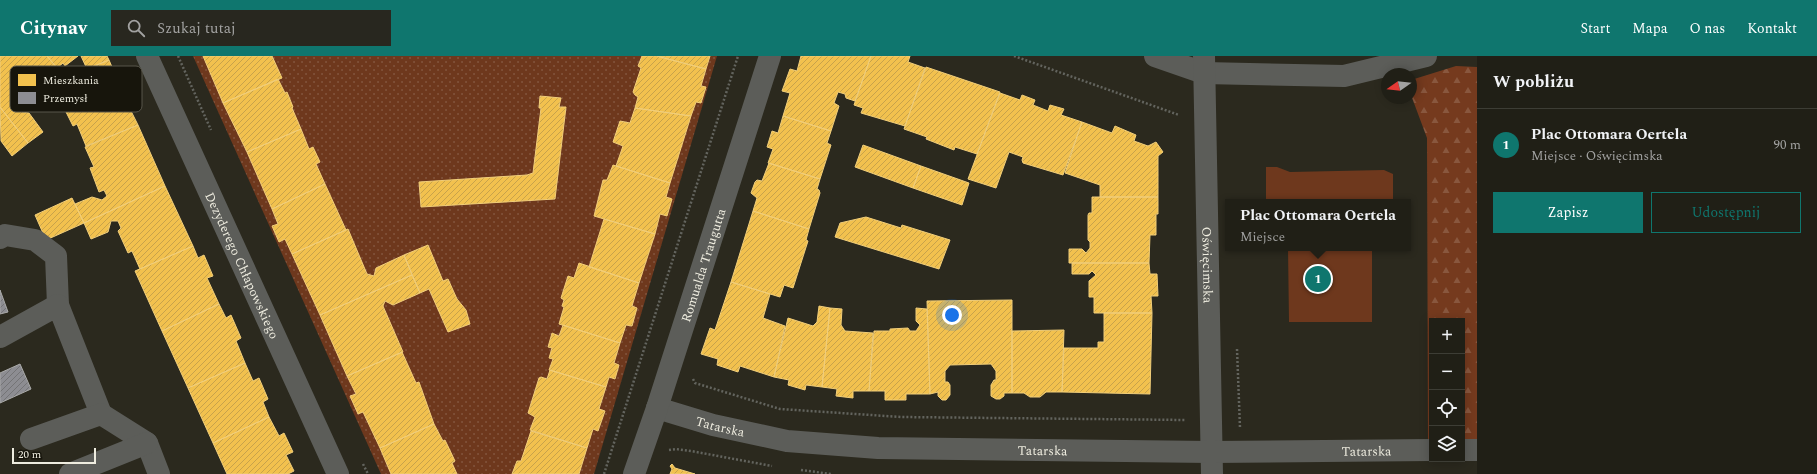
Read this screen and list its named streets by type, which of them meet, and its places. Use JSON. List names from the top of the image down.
{
  "streets": {
    "street": [
      "Dezyderego Chłapowskiego",
      "Romualda Traugutta",
      "Oświęcimska",
      "Tatarska"
    ]
  },
  "crossings": [
    ["Romualda Traugutta", "Tatarska"],
    ["Oświęcimska", "Tatarska"]
  ],
  "legend": ["Mieszkania", "Przemysł"],
  "scale_bar": "20 m",
  "north": "left",
  "page": {
    "header": "Citynav",
    "search": "Szukaj tutaj",
    "nav": [
      "Start",
      "Mapa",
      "O nas",
      "Kontakt"
    ],
    "heading": "W pobliżu",
    "list": [
      {
        "mark": "1",
        "name": "Plac Ottomara Oertela",
        "note": "Miejsce · Oświęcimska",
        "value": "90 m"
      }
    ],
    "buttons": ["Zapisz", "Udostępnij"],
    "popup": ["Plac Ottomara Oertela", "Miejsce"],
    "pins": "1",
    "map_buttons": ["+", "−"],
    "scale": "20 m"
  }
}
